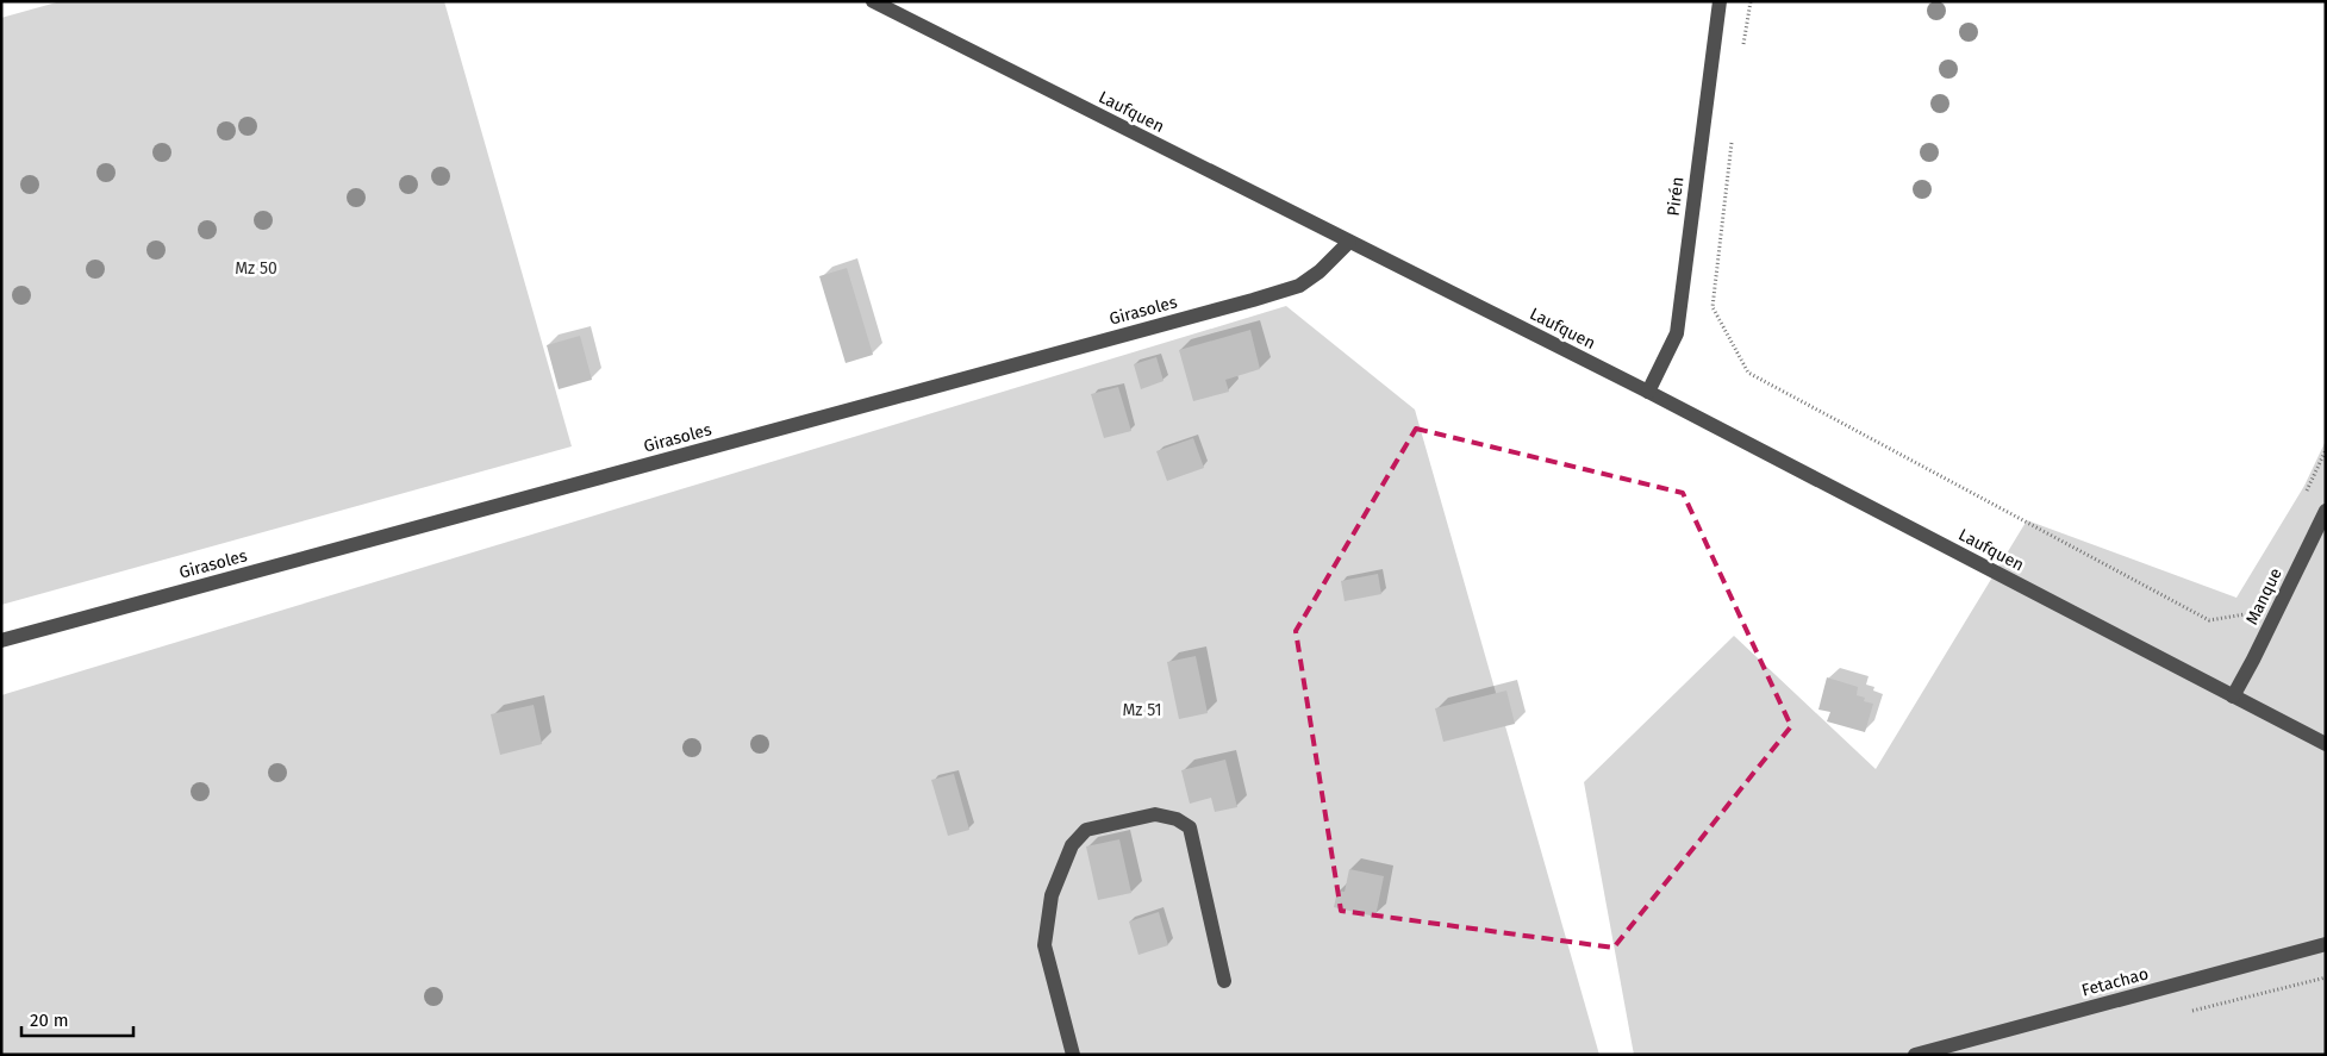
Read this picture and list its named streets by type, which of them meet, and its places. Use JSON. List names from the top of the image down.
{
  "streets": {
    "street": [
      "Laufquen",
      "Pirén",
      "Girasoles",
      "Manque",
      "Fetachao"
    ]
  },
  "crossings": [
    ["Laufquen", "Pirén"],
    ["Laufquen", "Girasoles"],
    ["Laufquen", "Manque"]
  ],
  "parks": ["Mz 50", "Mz 51"],
  "scale_bar": "20 m"
}
